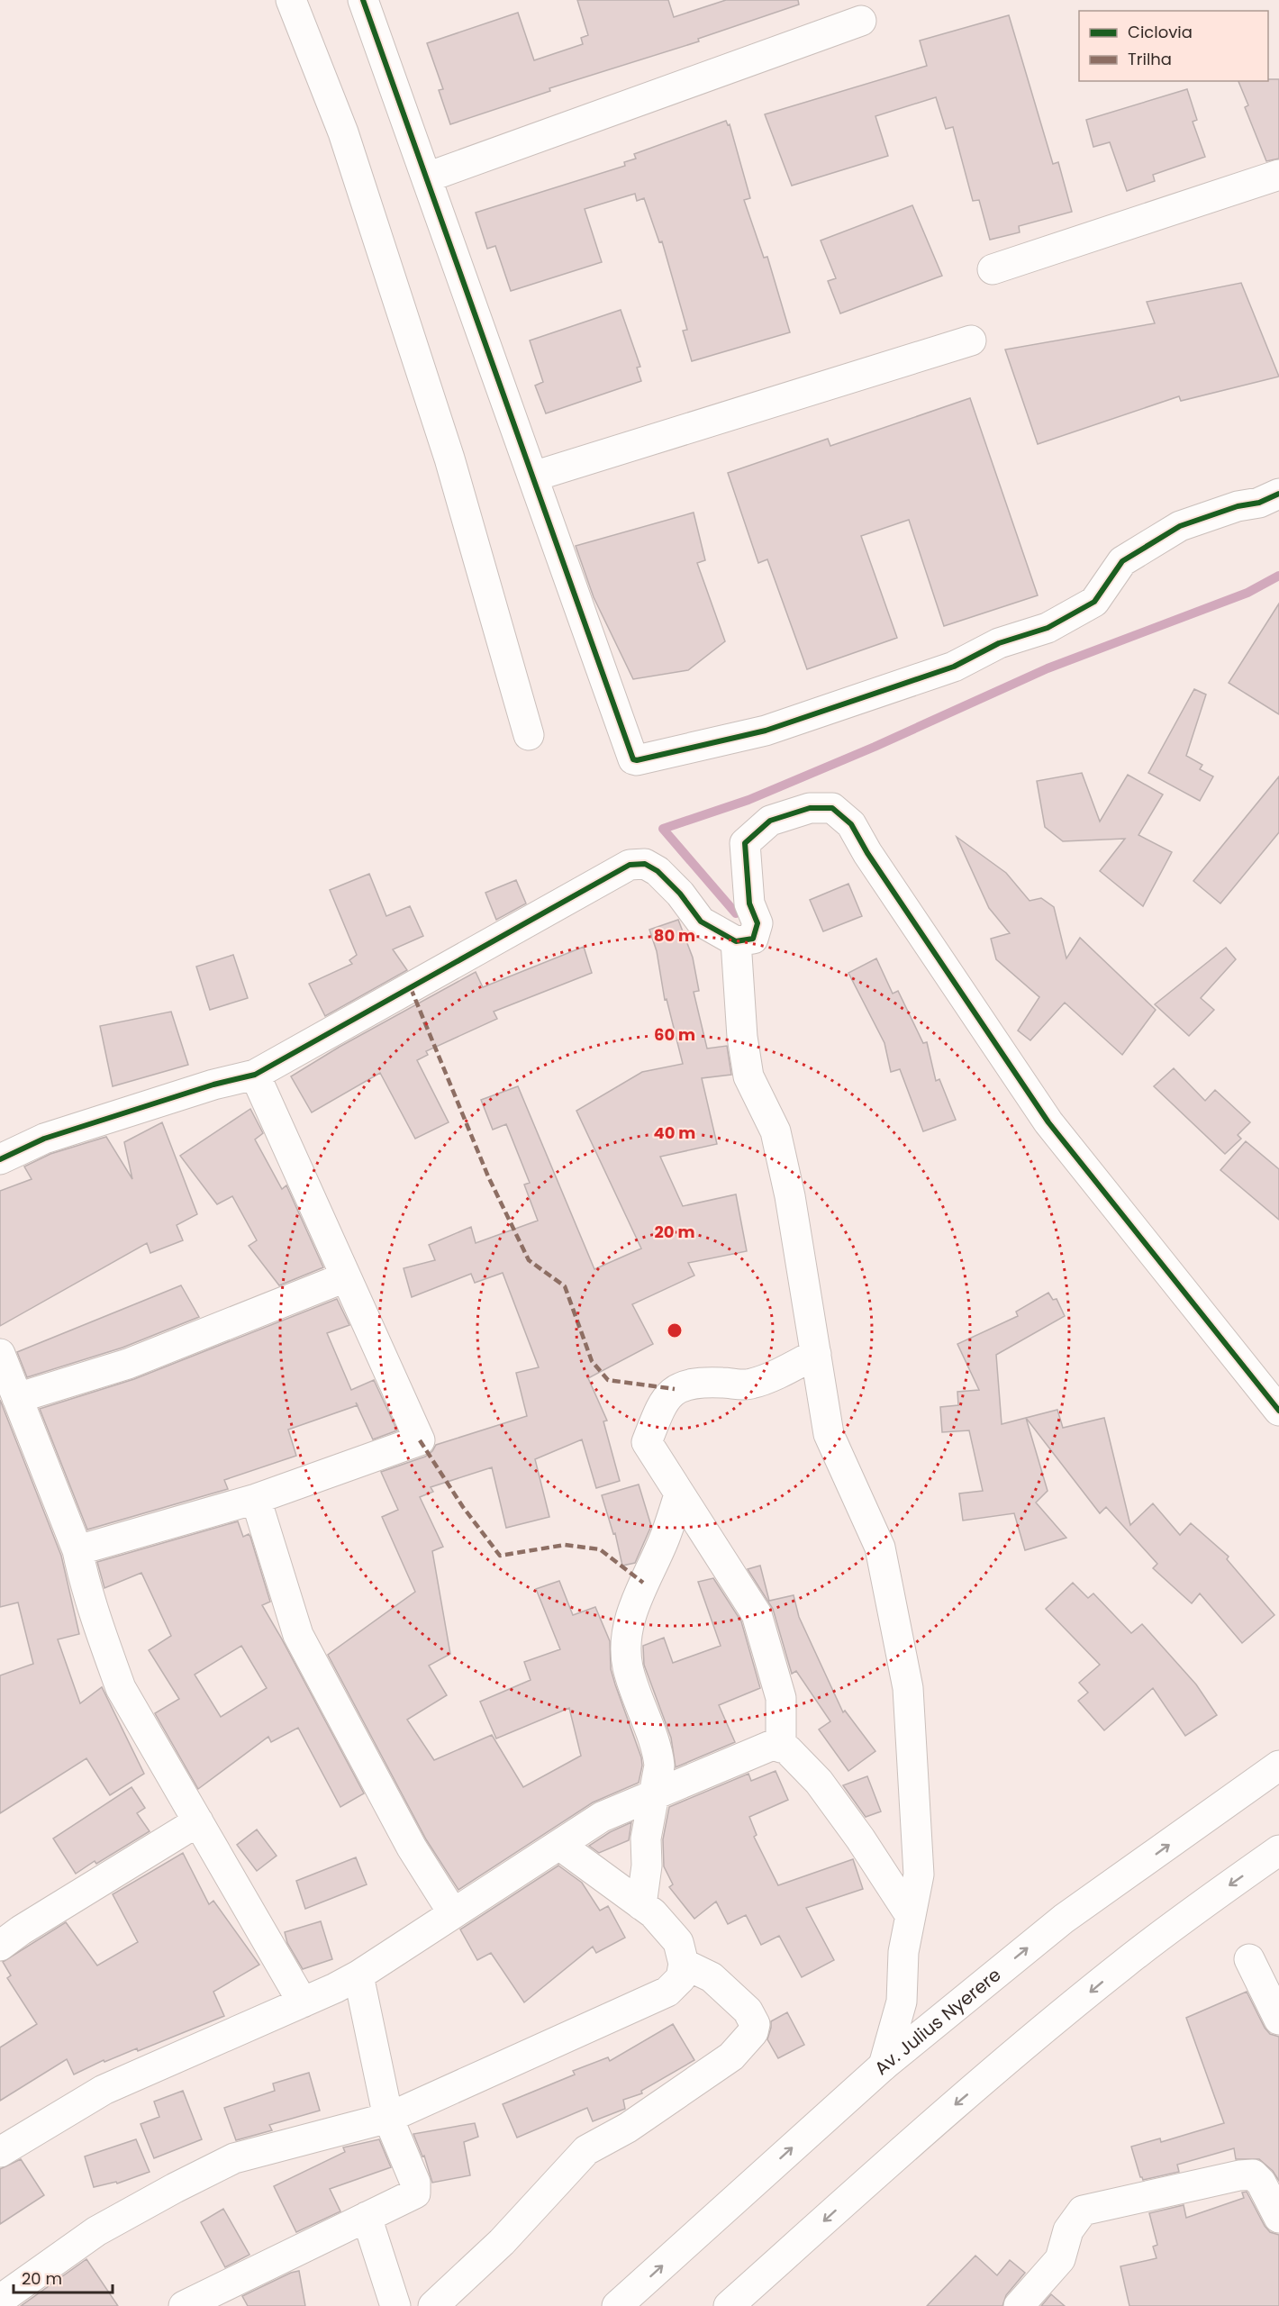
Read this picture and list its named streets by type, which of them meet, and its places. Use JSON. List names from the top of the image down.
{
  "streets": {
    "street": ["Av. Julius Nyerere"]
  },
  "legend": ["Ciclovia", "Trilha"],
  "scale_bar": "20 m",
  "rings": [
    "80 m",
    "60 m",
    "40 m",
    "20 m"
  ]
}
